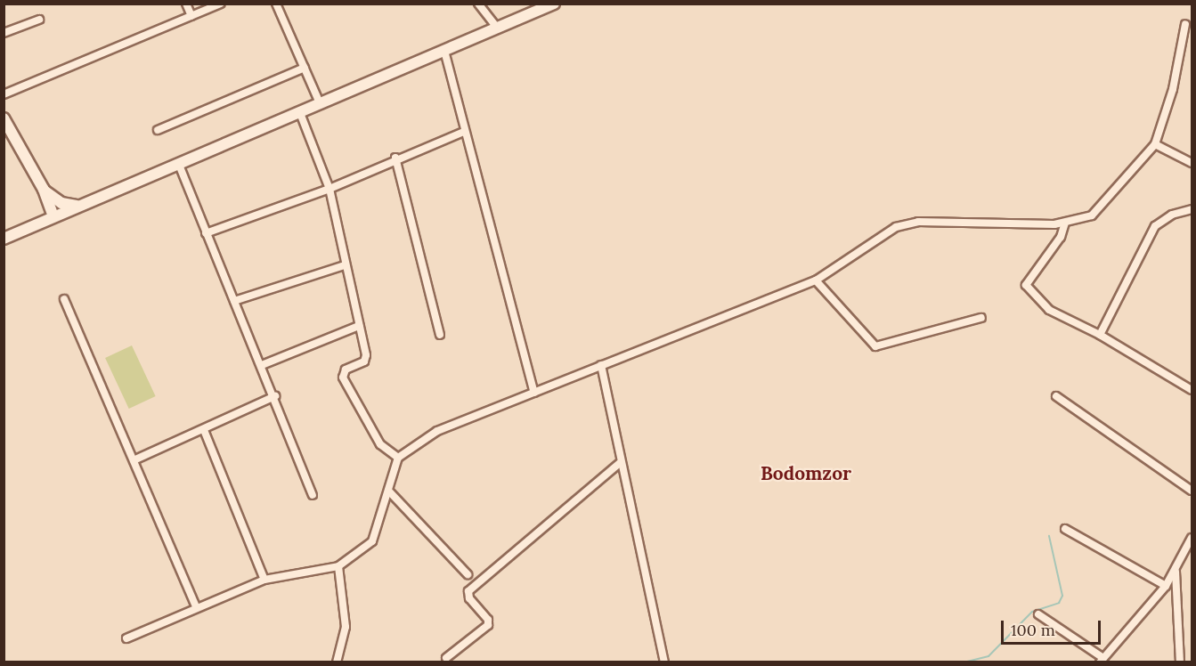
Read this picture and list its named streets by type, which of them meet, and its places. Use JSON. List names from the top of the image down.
{
  "districts": ["Bodomzor"],
  "scale_bar": "100 m"
}
